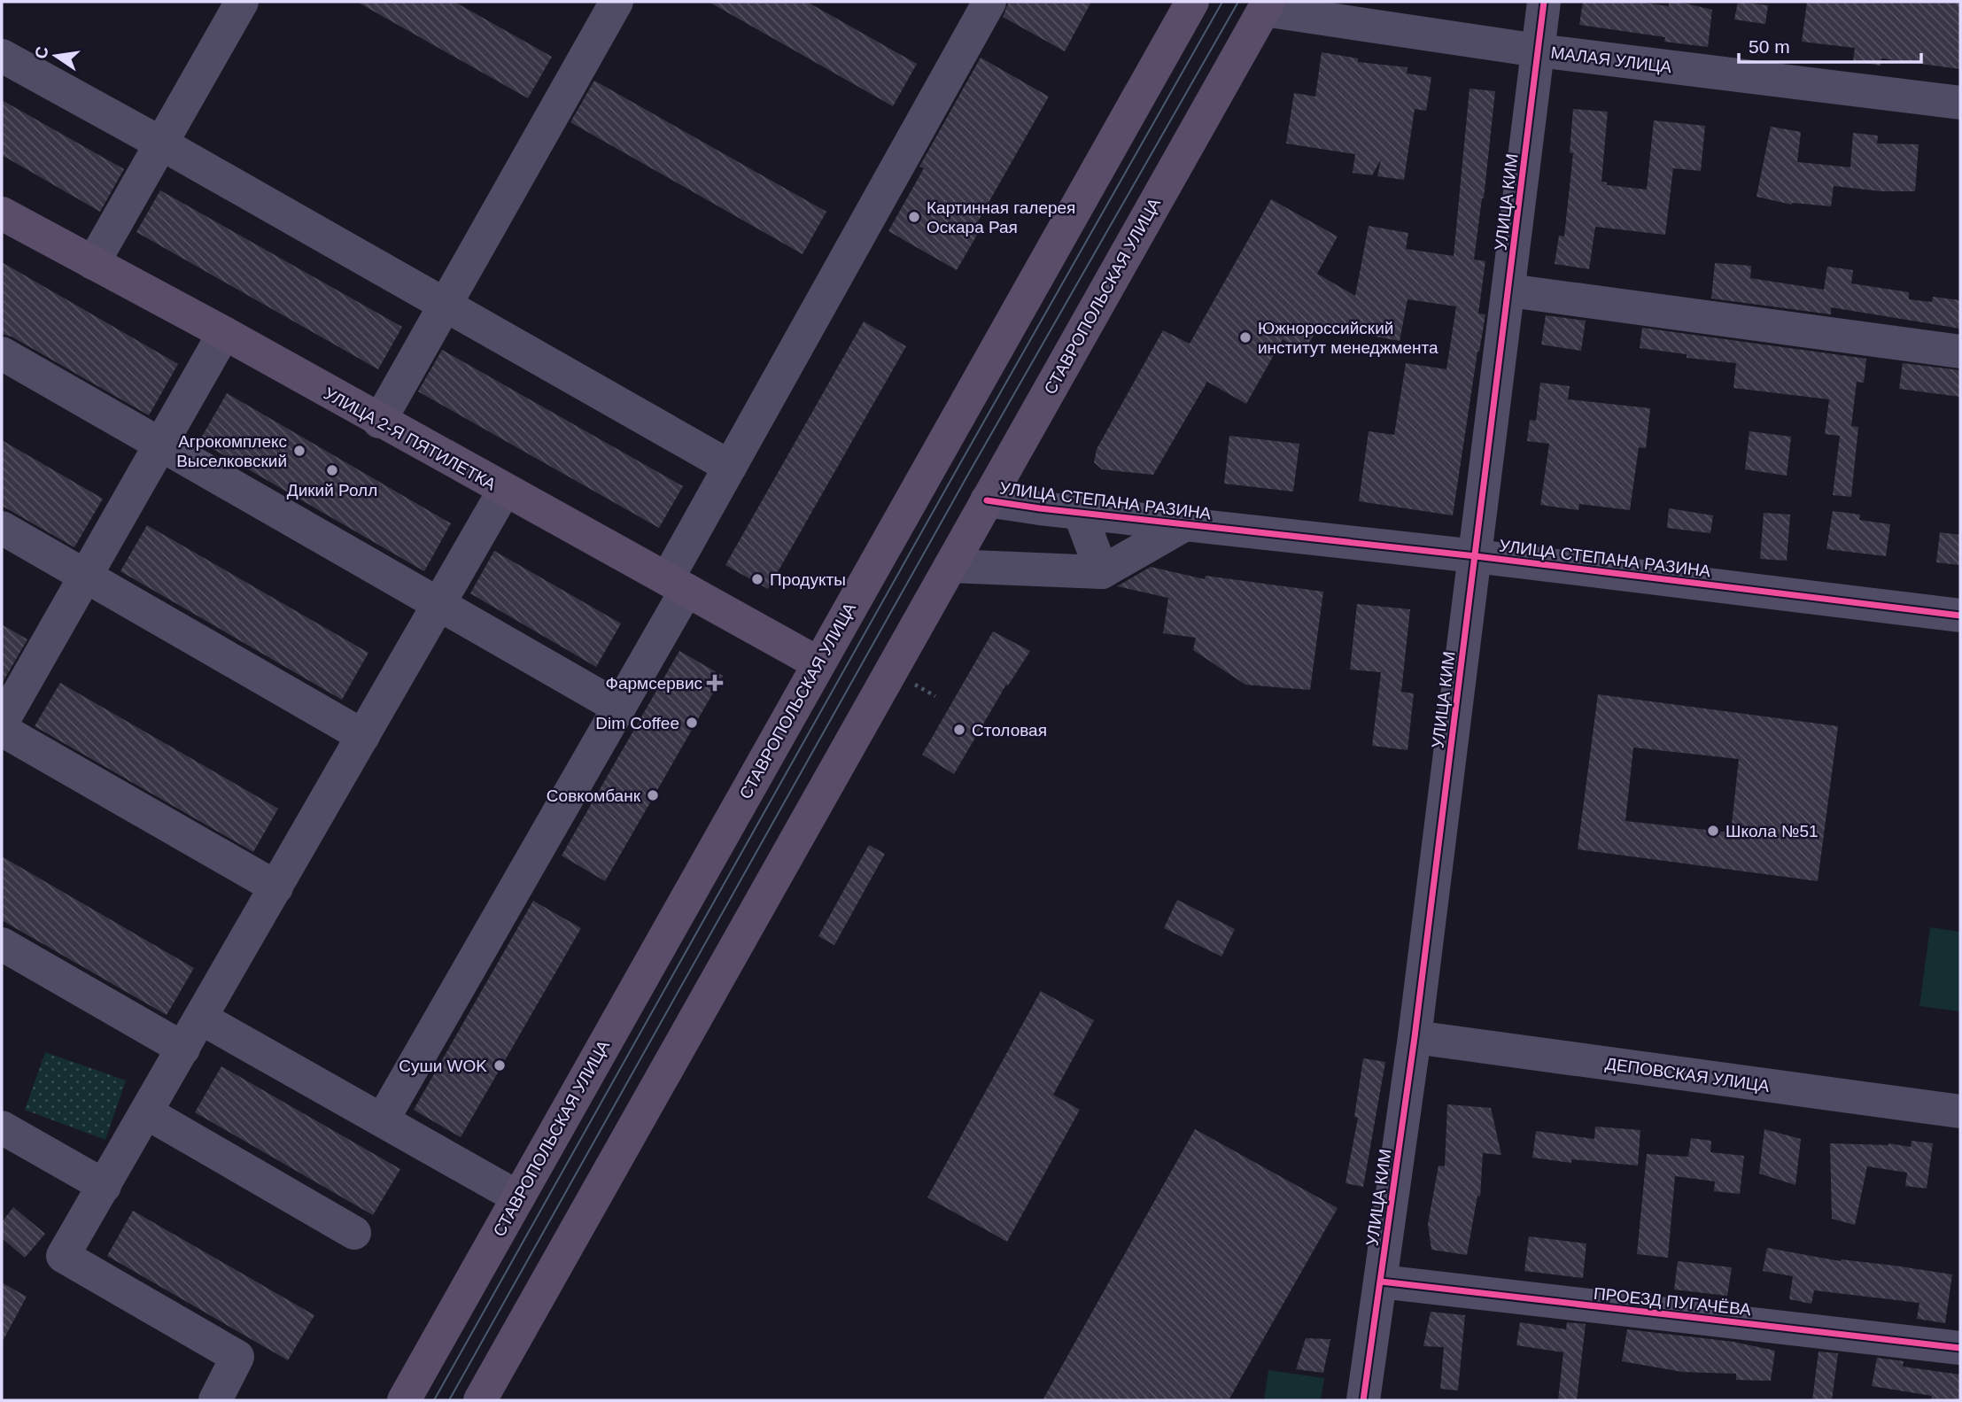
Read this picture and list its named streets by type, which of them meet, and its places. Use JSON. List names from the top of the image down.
{
  "streets": {
    "main road": ["СТАВРОПОЛЬСКАЯ УЛИЦА", "УЛИЦА 2-Я ПЯТИЛЕТКА"],
    "street": [
      "МАЛАЯ УЛИЦА",
      "УЛИЦА КИМ",
      "УЛИЦА СТЕПАНА РАЗИНА",
      "ДЕПОВСКАЯ УЛИЦА",
      "ПРОЕЗД ПУГАЧЁВА"
    ]
  },
  "crossings": [
    ["МАЛАЯ УЛИЦА", "УЛИЦА КИМ"],
    ["МАЛАЯ УЛИЦА", "СТАВРОПОЛЬСКАЯ УЛИЦА"],
    ["УЛИЦА КИМ", "УЛИЦА СТЕПАНА РАЗИНА"],
    ["УЛИЦА КИМ", "ДЕПОВСКАЯ УЛИЦА"],
    ["УЛИЦА КИМ", "ПРОЕЗД ПУГАЧЁВА"],
    ["СТАВРОПОЛЬСКАЯ УЛИЦА", "УЛИЦА 2-Я ПЯТИЛЕТКА"],
    ["СТАВРОПОЛЬСКАЯ УЛИЦА", "УЛИЦА СТЕПАНА РАЗИНА"]
  ],
  "places": {
    "other": [
      "Картинная галерея Оскара Рая",
      "Южнороссийский институт менеджмента",
      "Агрокомплекс Выселковский",
      "Дикий Ролл",
      "Продукты",
      "Dim Coffee",
      "Столовая",
      "Совкомбанк",
      "Школа №51",
      "Суши WOK"
    ],
    "health": ["Фармсервис"]
  },
  "scale_bar": "50 m",
  "north": "left"
}
